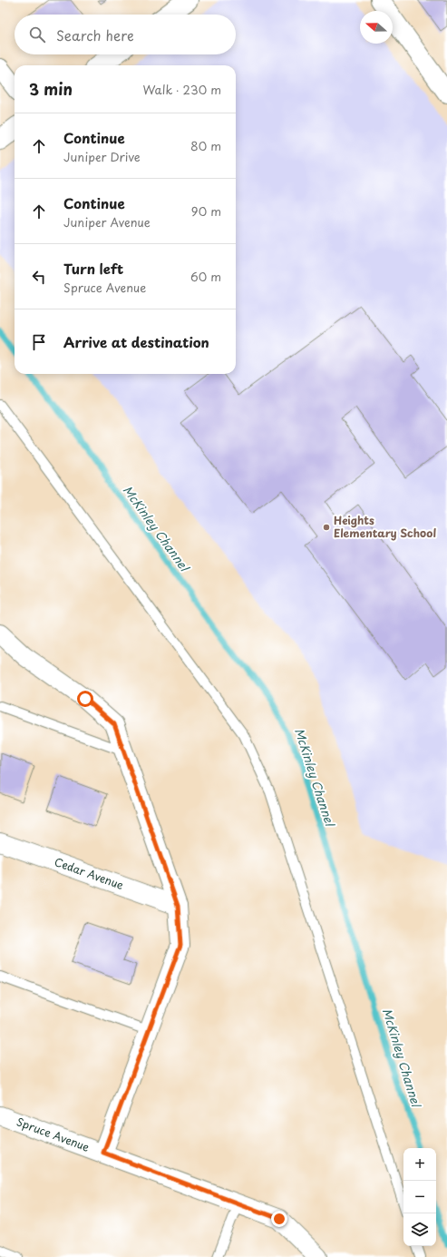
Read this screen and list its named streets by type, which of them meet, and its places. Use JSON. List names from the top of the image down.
{
  "streets": {
    "street": ["Cedar Avenue", "Spruce Avenue"]
  },
  "water": ["McKinley Channel"],
  "places": ["Heights Elementary School"],
  "north": "left",
  "page": {
    "search": "Search here",
    "heading": ["3 min", "Walk · 230 m"],
    "list": [
      ["Continue", "Juniper Drive", "80 m"],
      ["Continue", "Juniper Avenue", "90 m"],
      ["Turn left", "Spruce Avenue", "60 m"],
      "Arrive at destination"
    ],
    "map_buttons": ["+", "−"]
  }
}
